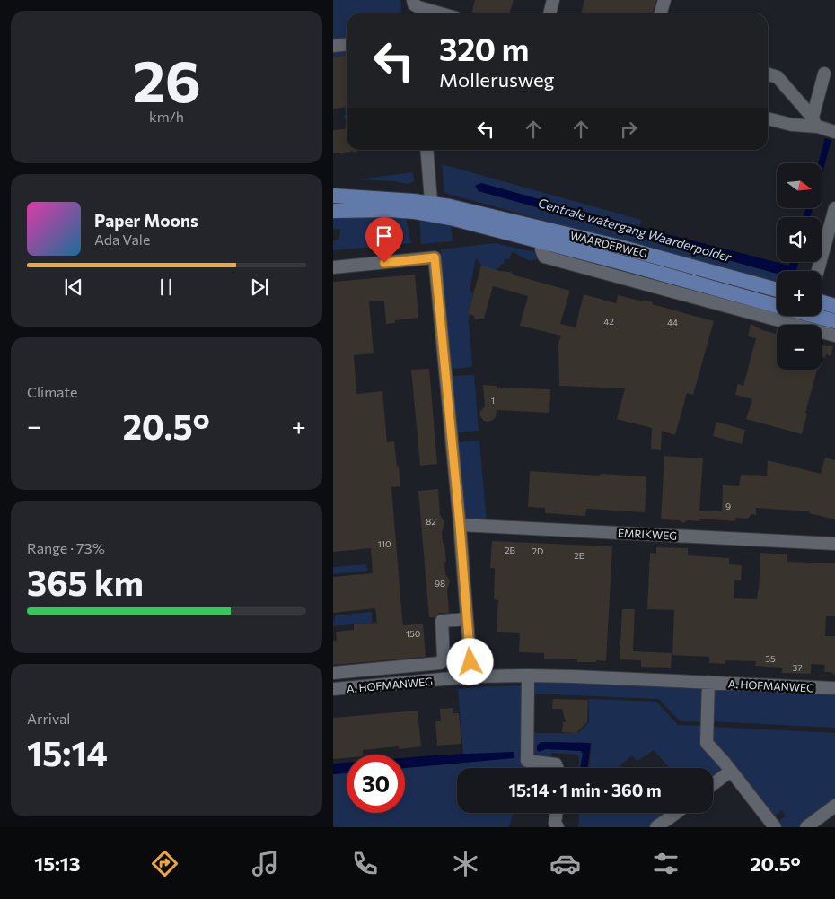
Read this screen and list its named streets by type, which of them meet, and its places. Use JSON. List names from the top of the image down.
{
  "streets": {
    "main road": ["WAARDERWEG"],
    "street": ["EMRIKWEG", "A. HOFMANWEG"]
  },
  "water": ["Centrale watergang Waarderpolder"],
  "house_numbers": [
    "42",
    "44",
    "1",
    "9",
    "82",
    "110",
    "2B",
    "2D",
    "2E",
    "98",
    "150",
    "35",
    "37"
  ],
  "north": "right",
  "page": {
    "tile": [
      ["26", "km/h"],
      "Climate",
      ["Range · 73%", "365 km"],
      ["Arrival", "15:14"]
    ],
    "turn": ["320 m", "Mollerusweg"],
    "map_buttons": ["+", "−"],
    "song": ["Paper Moons", "Ada Vale"],
    "heat": ["−", "20.5°", "+"],
    "limit": "30",
    "trip": "15:14 · 1 min · 360 m",
    "tabs": ["15:13", "20.5°"]
  }
}
